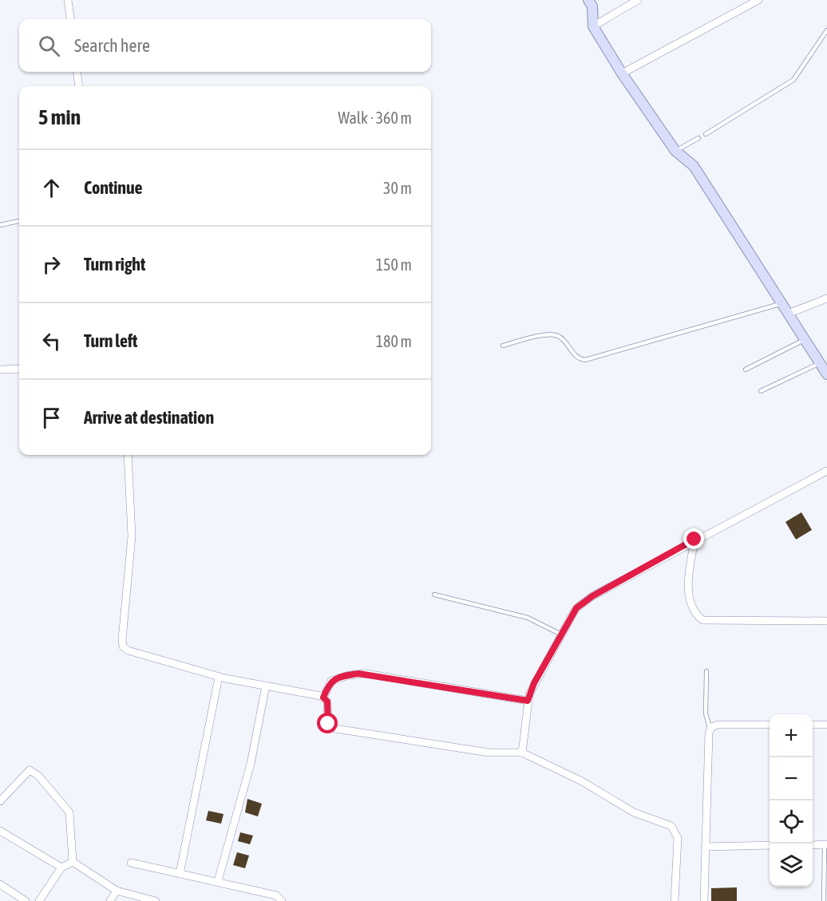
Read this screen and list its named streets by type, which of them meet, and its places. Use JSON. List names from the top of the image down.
{
  "page": {
    "search": "Search here",
    "heading": ["5 min", "Walk · 360 m"],
    "list": [
      ["Continue", "30 m"],
      ["Turn right", "150 m"],
      ["Turn left", "180 m"],
      "Arrive at destination"
    ],
    "map_buttons": ["+", "−"]
  }
}
